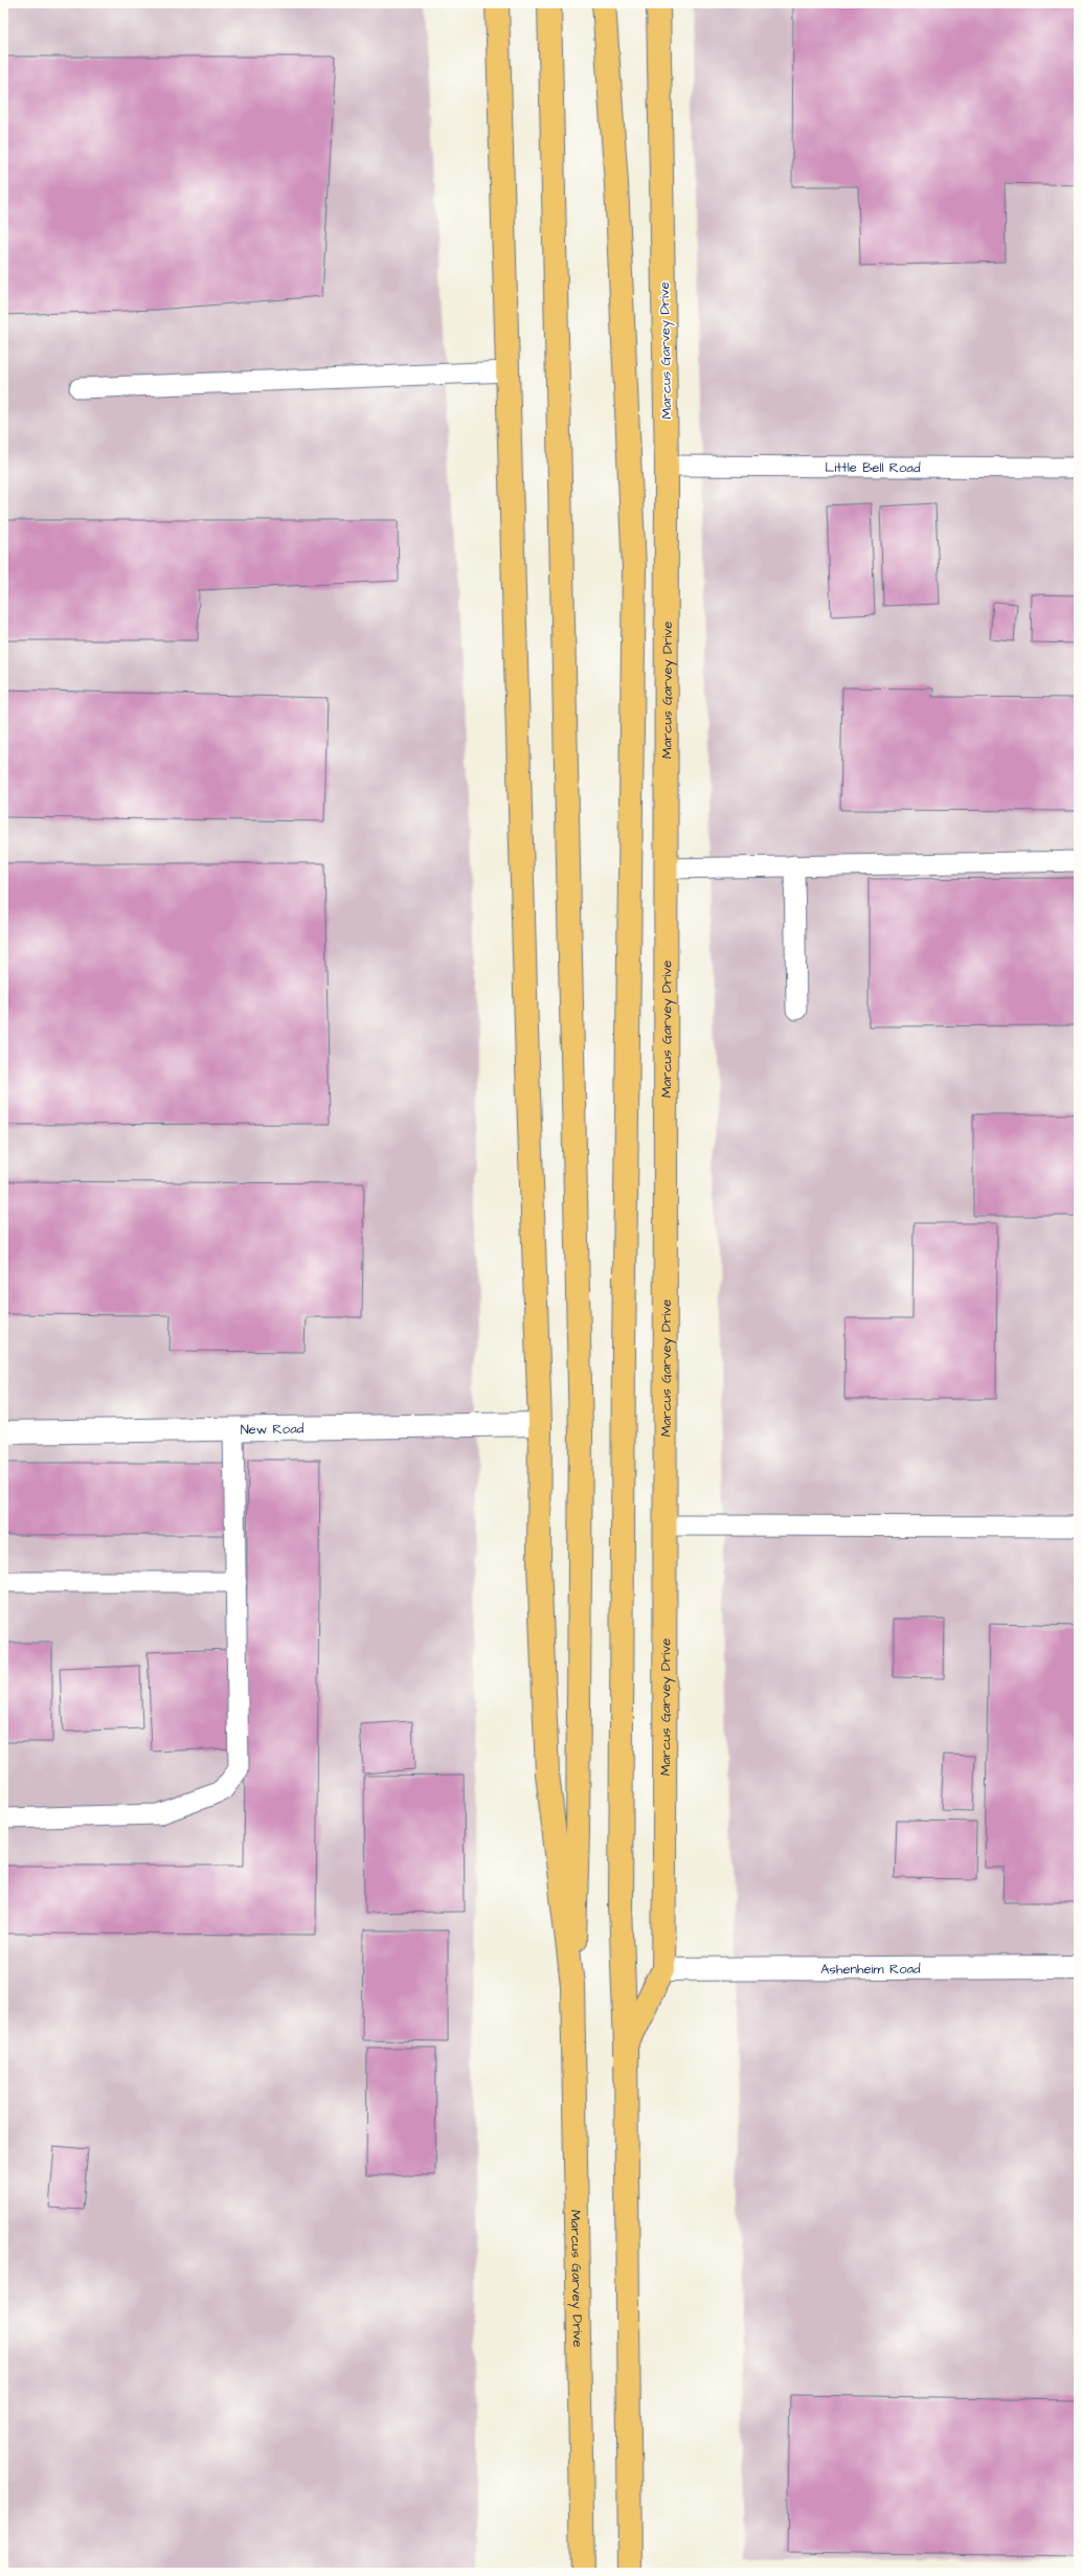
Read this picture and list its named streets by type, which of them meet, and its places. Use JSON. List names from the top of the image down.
{
  "streets": {
    "main road": ["Marcus Garvey Drive"],
    "street": ["New Road", "Ashenheim Road"],
    "lane": ["Little Bell Road"]
  },
  "crossings": [
    ["Marcus Garvey Drive", "Little Bell Road"],
    ["Marcus Garvey Drive", "New Road"],
    ["Marcus Garvey Drive", "Ashenheim Road"]
  ]
}
